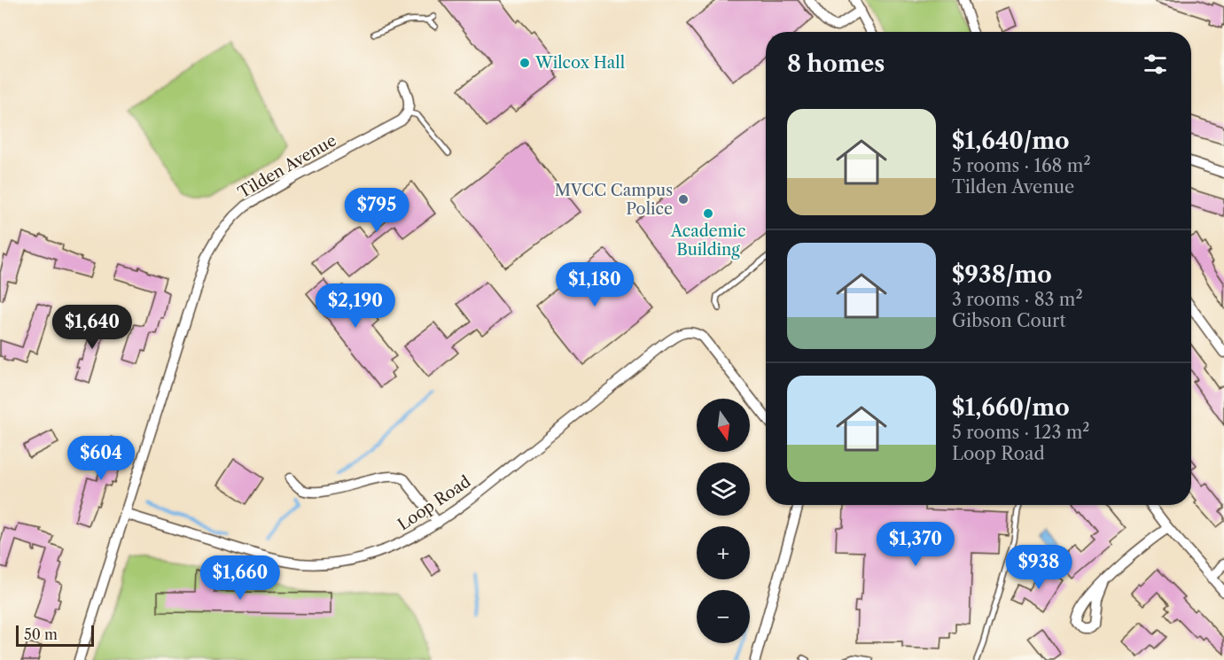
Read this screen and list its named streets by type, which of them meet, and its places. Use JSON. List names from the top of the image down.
{
  "streets": {
    "street": ["Tilden Avenue", "Loop Road"]
  },
  "crossings": [
    ["Tilden Avenue", "Loop Road"]
  ],
  "places": ["Wilcox Hall", "MVCC Campus Police", "Academic Building"],
  "scale_bar": "50 m",
  "north": "bottom",
  "page": {
    "heading": "8 homes",
    "list": [
      {
        "name": "$1,640/mo",
        "note": "5 rooms · 168 m² · Tilden Avenue"
      },
      {
        "name": "$938/mo",
        "note": "3 rooms · 83 m² · Gibson Court"
      },
      {
        "name": "$1,660/mo",
        "note": "5 rooms · 123 m² · Loop Road"
      }
    ],
    "price": [
      "$795",
      "$1,180",
      "$2,190",
      "$1,640",
      "$604",
      "$1,370",
      "$938",
      "$1,660"
    ],
    "map_buttons": ["+", "−"],
    "scale": "50 m"
  }
}
